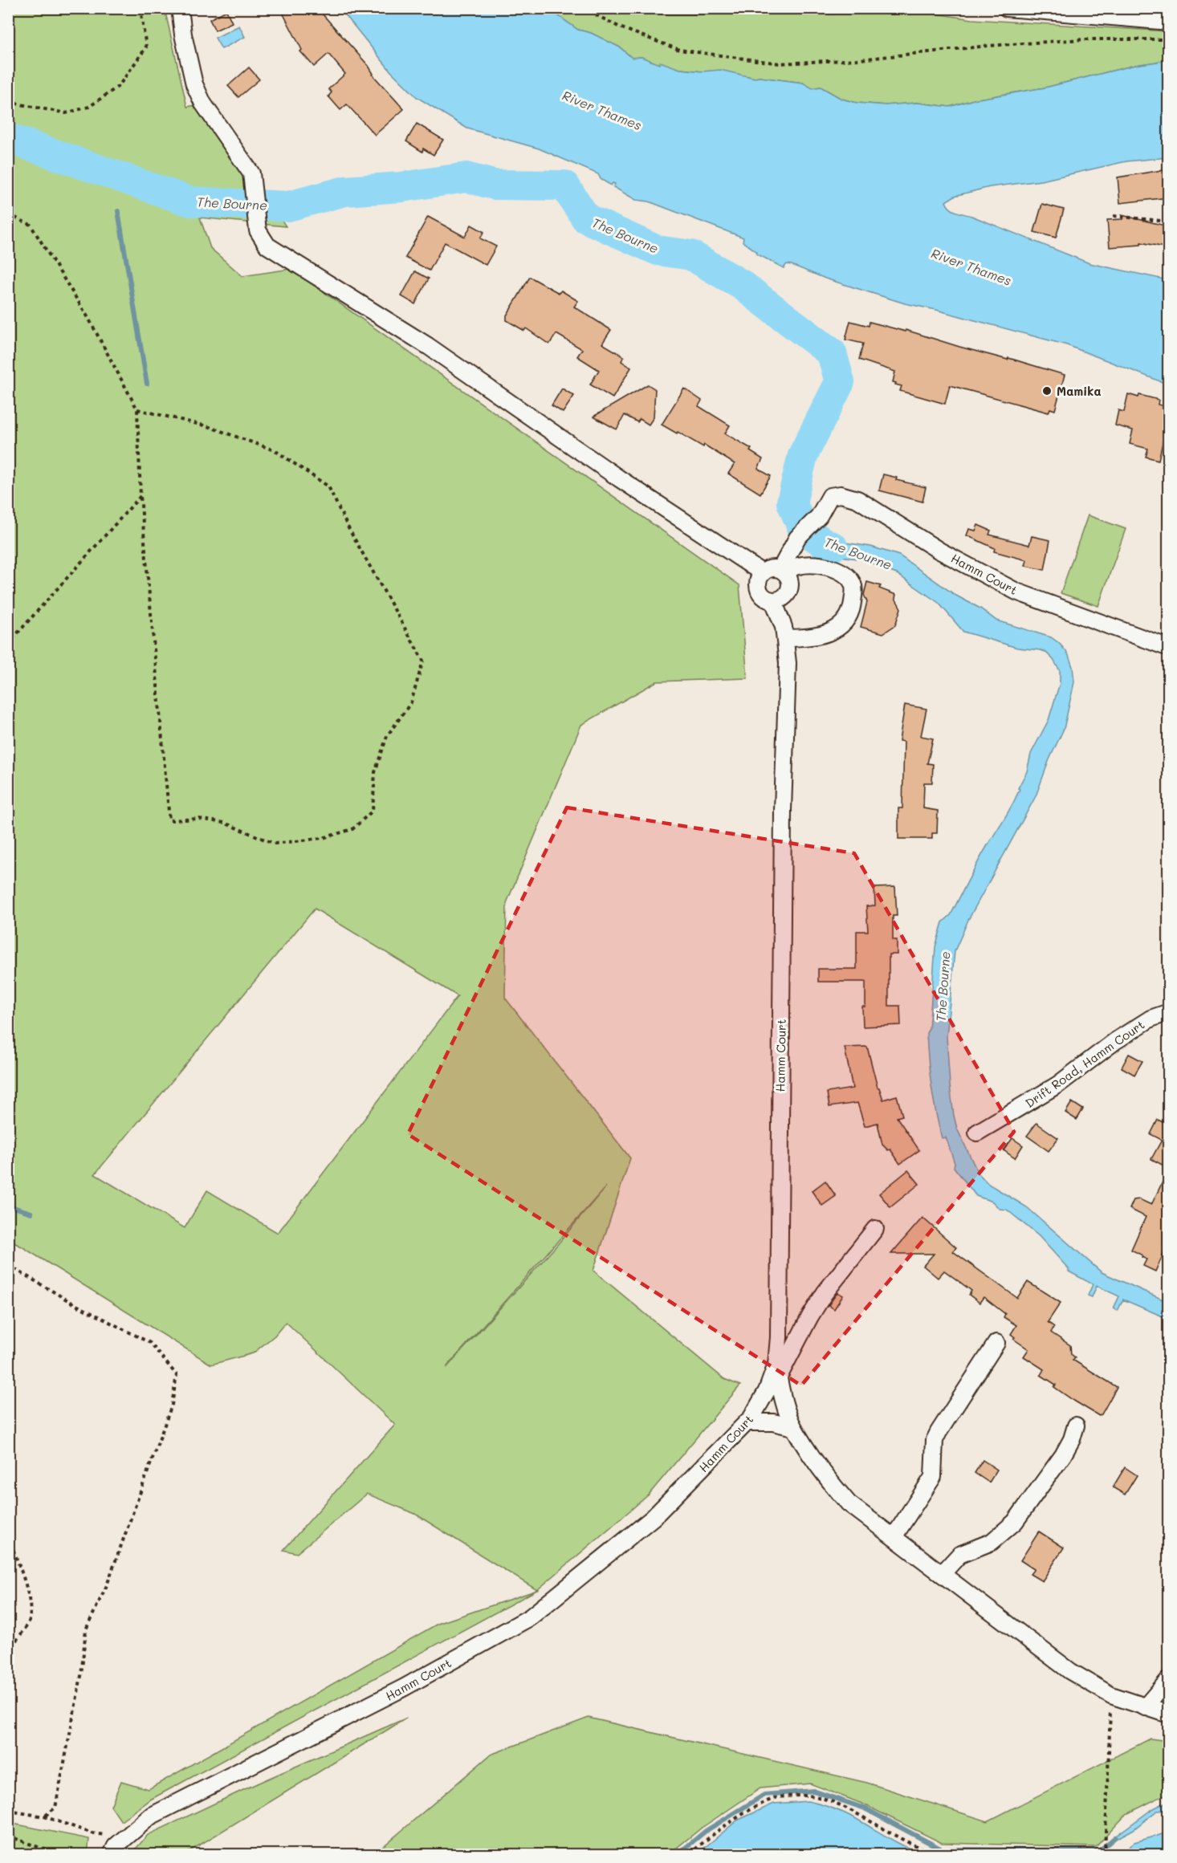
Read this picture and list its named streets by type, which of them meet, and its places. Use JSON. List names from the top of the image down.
{
  "streets": {
    "street": ["Hamm Court", "Drift Road, Hamm Court"]
  },
  "water": ["River Thames", "The Bourne"],
  "places": ["Mamika"]
}
